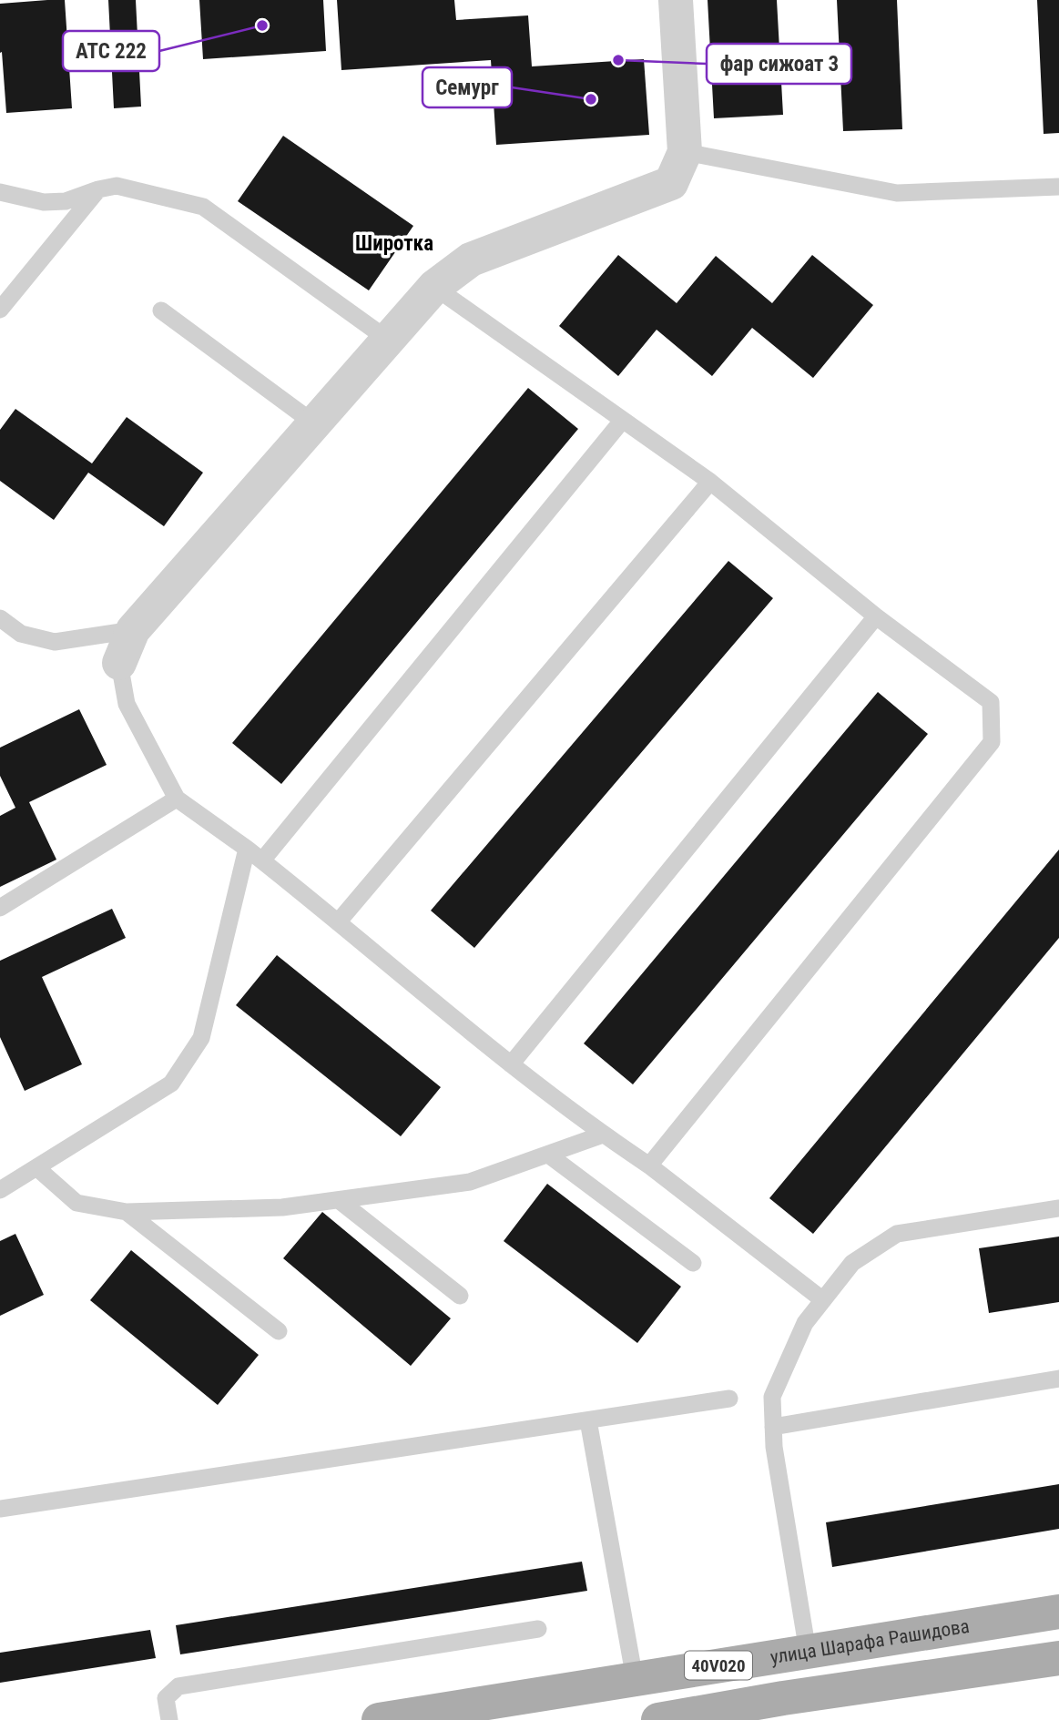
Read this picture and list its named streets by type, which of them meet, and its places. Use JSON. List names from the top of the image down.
{
  "streets": {
    "main road": ["улица Шарафа Рашидова", "40V020"]
  },
  "districts": ["Широтка"],
  "places": ["АТС 222", "фар сижоат 3", "Семург"]
}
